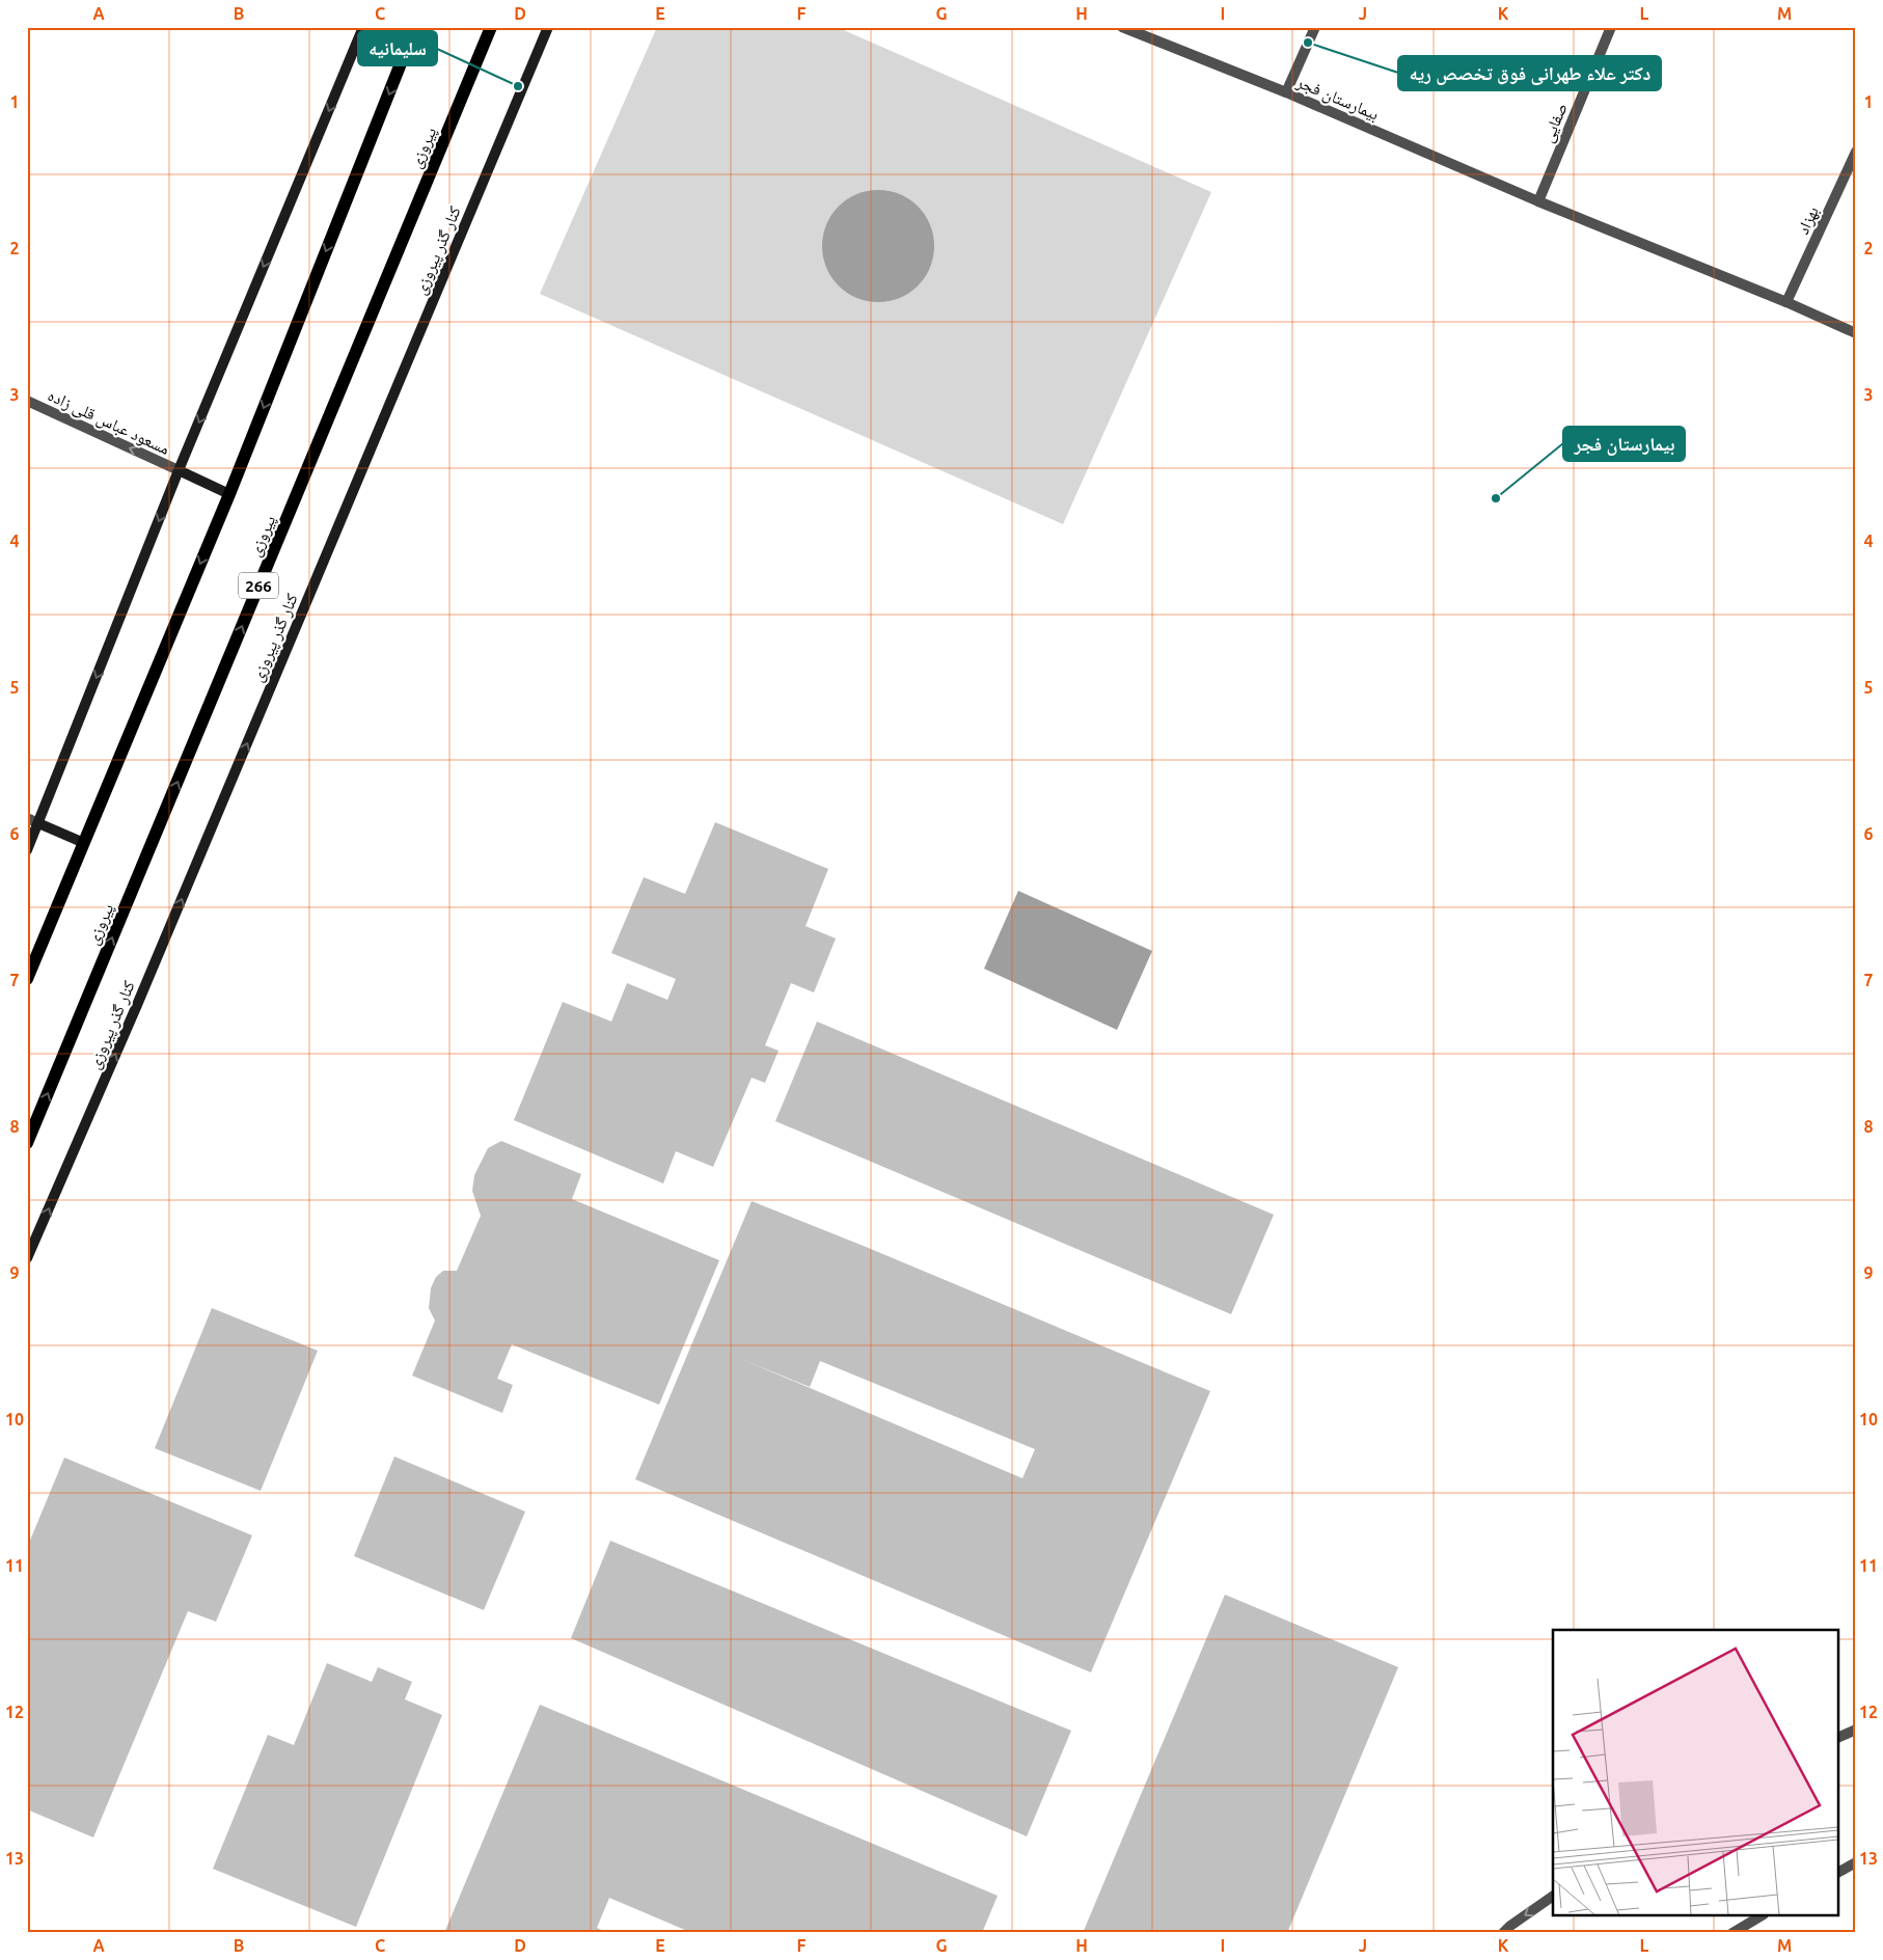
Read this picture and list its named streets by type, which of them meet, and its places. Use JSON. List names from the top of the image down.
{
  "streets": {
    "main road": ["پیروزی", "کنار گذر پیروزی", "266"],
    "street": [
      "بیمارستان فجر",
      "صفایی",
      "بهزاد",
      "مسعود عباس قلی زاده"
    ]
  },
  "crossings": [
    ["بیمارستان فجر", "صفایی"],
    ["بیمارستان فجر", "بهزاد"]
  ],
  "one_way": ["کنار گذر پیروزی", "مسعود عباس قلی زاده"],
  "places": ["دکتر علاء طهرانی فوق تخصص ریه", "سلیمانیه", "بیمارستان فجر"],
  "grid": {
    "columns": [
      "A",
      "B",
      "C",
      "D",
      "E",
      "F",
      "G",
      "H",
      "I",
      "J",
      "K",
      "L",
      "M"
    ],
    "rows": [
      "1",
      "2",
      "3",
      "4",
      "5",
      "6",
      "7",
      "8",
      "9",
      "10",
      "11",
      "12",
      "13"
    ]
  }
}
